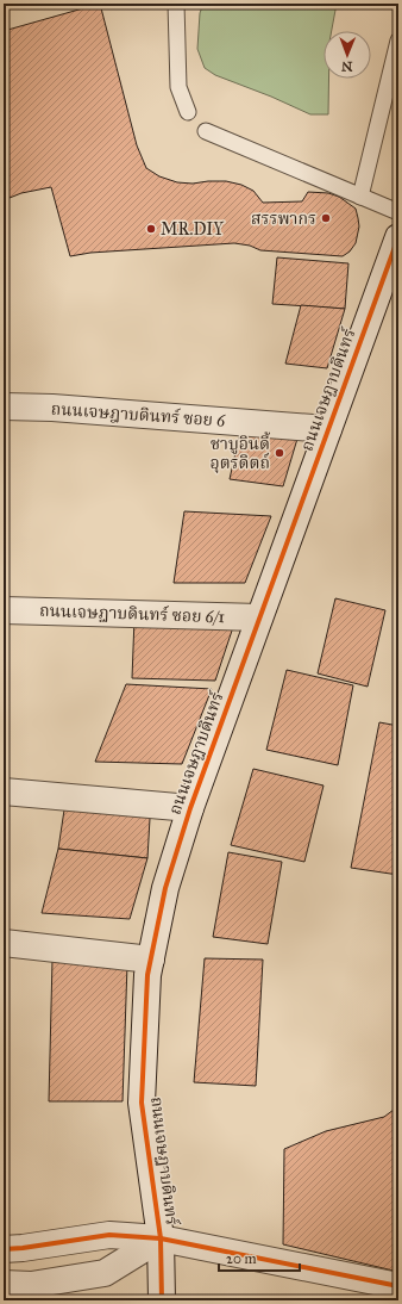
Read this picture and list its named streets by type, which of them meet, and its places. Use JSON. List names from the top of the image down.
{
  "streets": {
    "street": ["ถนนเจษฎาบดินทร์", "ถนนเจษฎาบดินทร์ ซอย 6", "ถนนเจษฎาบดินทร์ ซอย 6/1"]
  },
  "crossings": [
    ["ถนนเจษฎาบดินทร์", "ถนนเจษฎาบดินทร์ ซอย 6"],
    ["ถนนเจษฎาบดินทร์", "ถนนเจษฎาบดินทร์ ซอย 6/1"]
  ],
  "places": ["สรรพากร", "MR.DIY", "ชาบูอินดี้ อุตรดิตถ์"],
  "scale_bar": "20 m",
  "north": "bottom"
}
